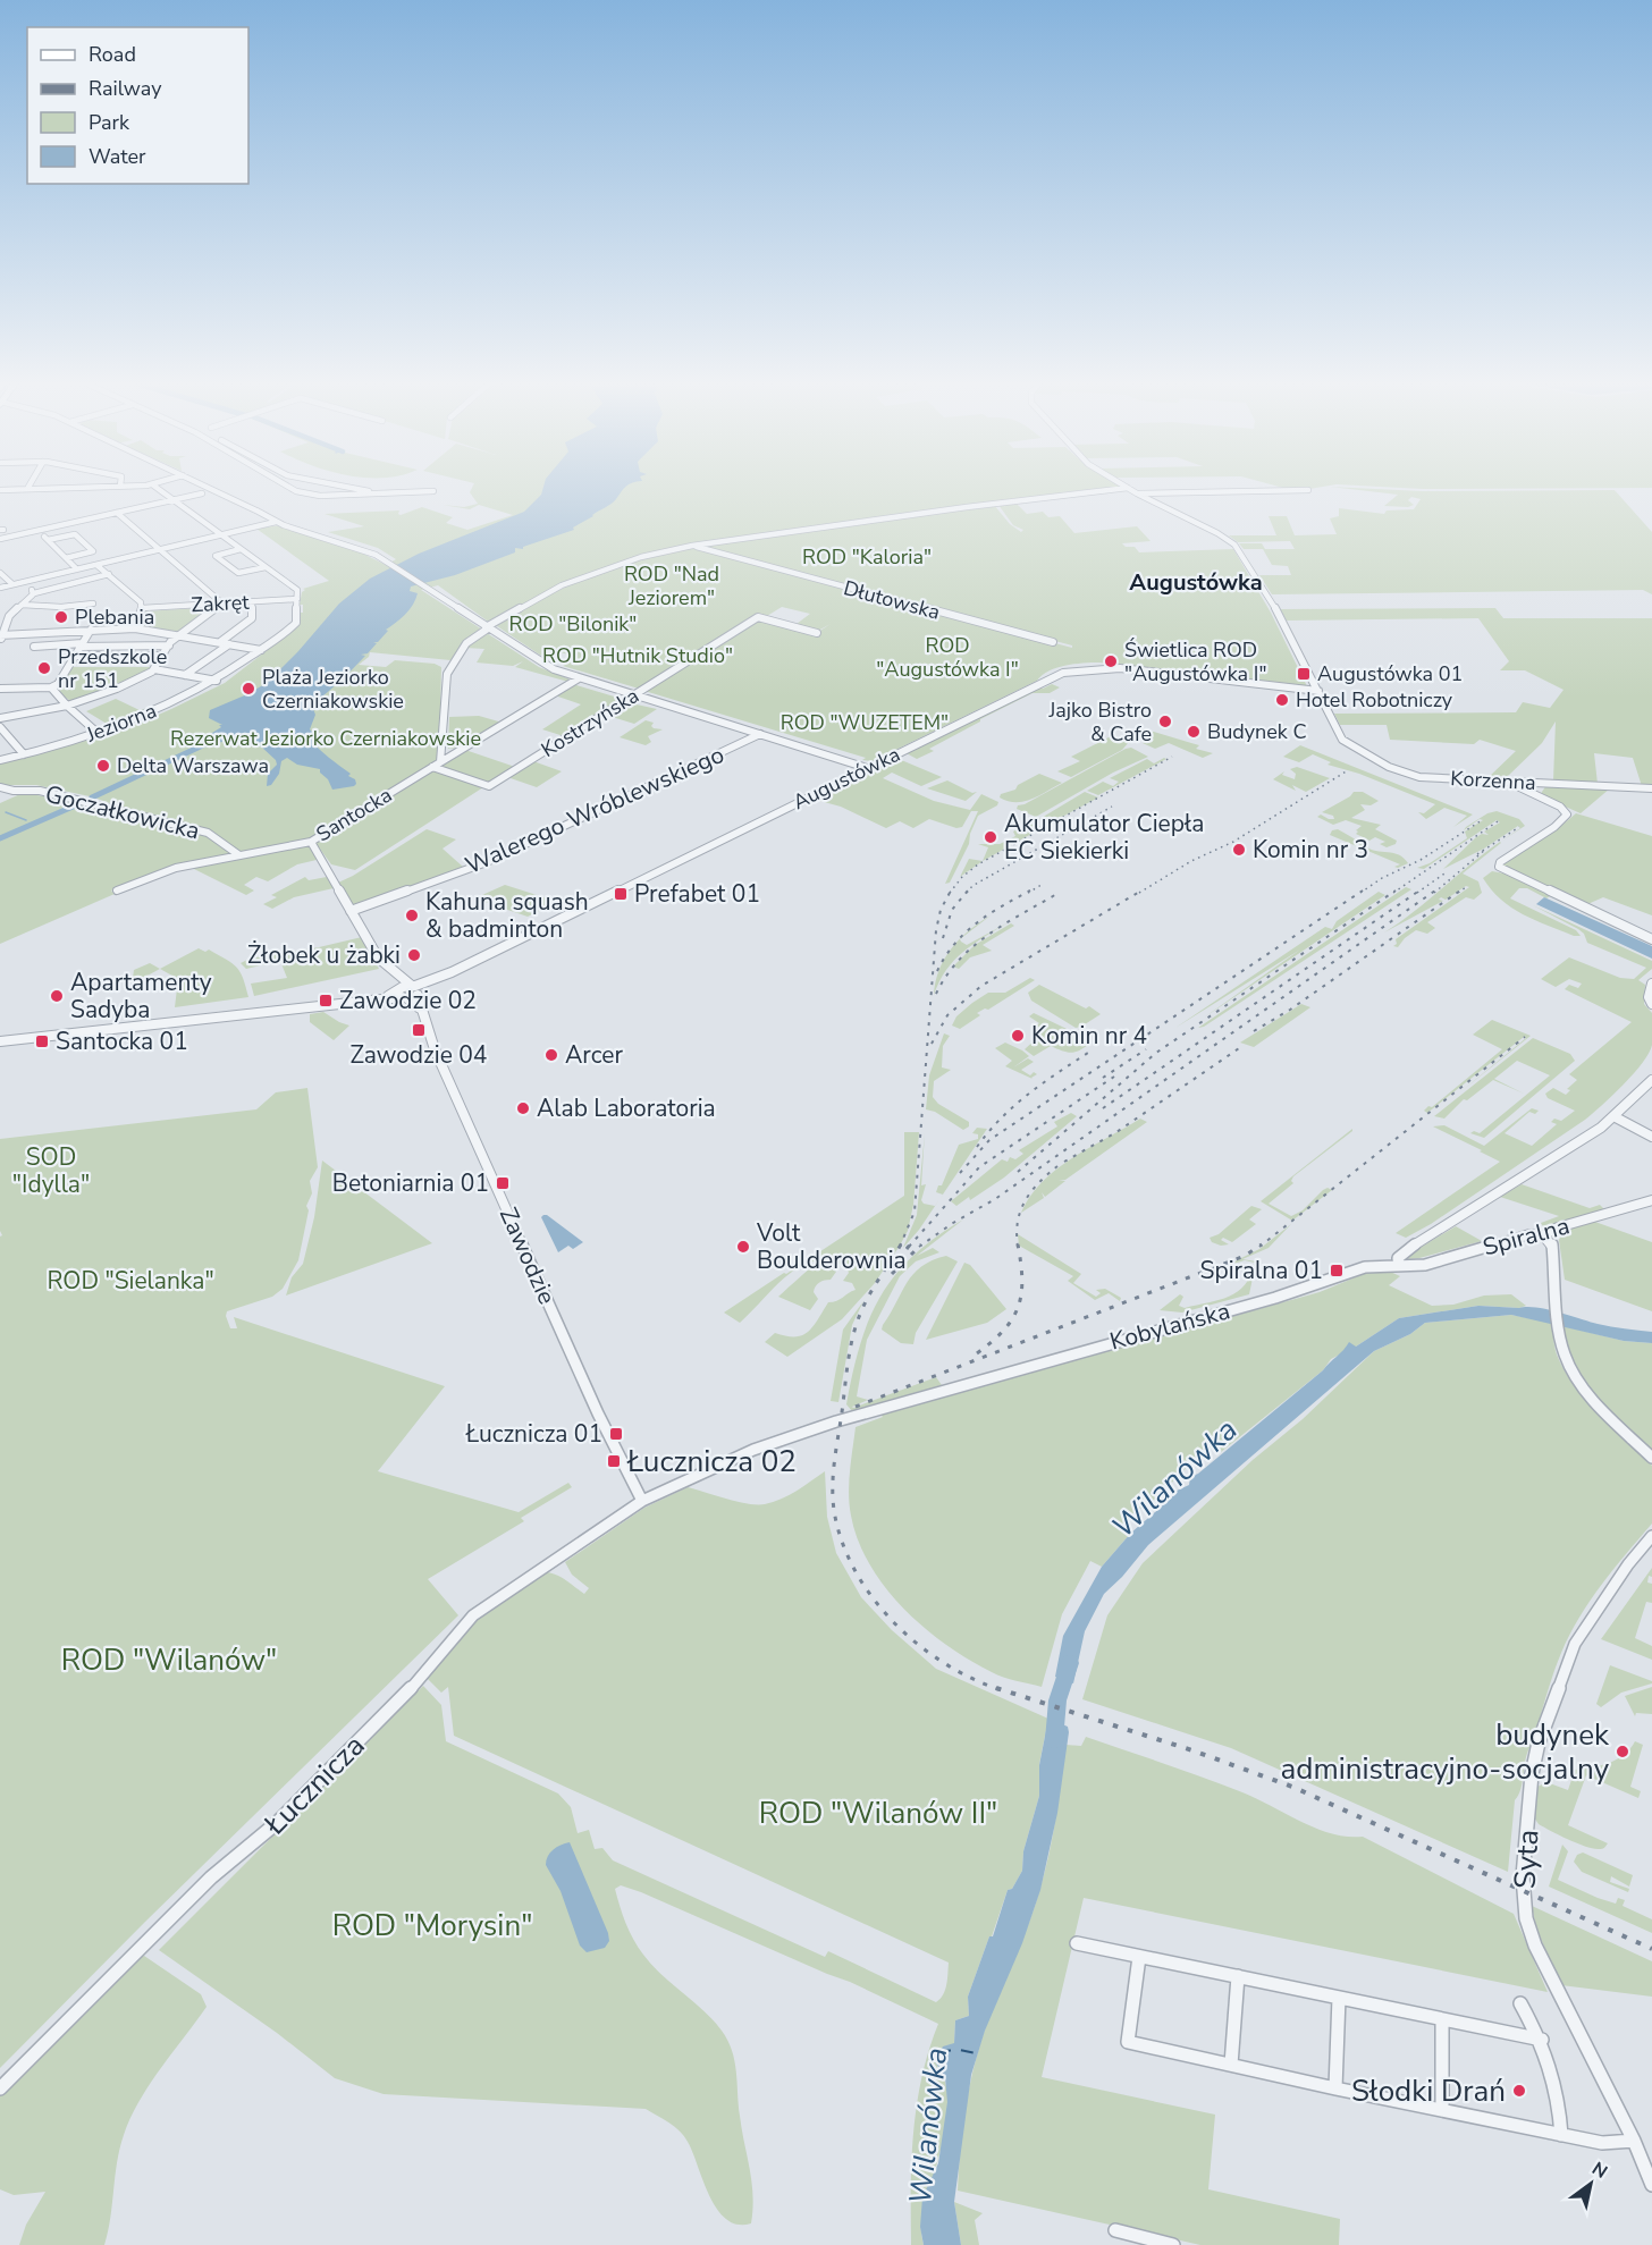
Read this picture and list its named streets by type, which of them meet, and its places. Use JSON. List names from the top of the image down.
{
  "streets": {
    "street": [
      "Dłutowska",
      "Zakręt",
      "Jeziorna",
      "Kostrzyńska",
      "Augustówka",
      "Korzenna",
      "Walerego Wróblewskiego",
      "Goczałkowicka",
      "Santocka",
      "Spiralna",
      "Zawodzie",
      "Kobylańska",
      "Łucznicza",
      "Syta"
    ]
  },
  "crossings": [
    ["Zakręt", "Jeziorna"],
    ["Kostrzyńska", "Santocka"],
    ["Augustówka", "Korzenna"],
    ["Augustówka", "Zawodzie"],
    ["Goczałkowicka", "Santocka"],
    ["Spiralna", "Kobylańska"],
    ["Zawodzie", "Kobylańska"],
    ["Zawodzie", "Łucznicza"],
    ["Kobylańska", "Łucznicza"]
  ],
  "districts": ["Augustówka"],
  "water": ["Wilanówka"],
  "parks": [
    "ROD \"Kaloria\"",
    "ROD \"Nad Jeziorem\"",
    "ROD \"Bilonik\"",
    "ROD \"Augustówka I\"",
    "ROD \"Hutnik Studio\"",
    "ROD \"WUZETEM\"",
    "Rezerwat Jeziorko Czerniakowskie",
    "SOD \"Idylla\"",
    "ROD \"Sielanka\"",
    "ROD \"Wilanów\"",
    "ROD \"Wilanów II\"",
    "ROD \"Morysin\""
  ],
  "places": {
    "other": [
      "Plebania",
      "Świetlica ROD \"Augustówka I\"",
      "Przedszkole nr 151",
      "Plaża Jeziorko Czerniakowskie",
      "Hotel Robotniczy",
      "Jajko Bistro & Cafe",
      "Budynek C",
      "Delta Warszawa",
      "Akumulator Ciepła EC Siekierki",
      "Komin nr 3",
      "Kahuna squash & badminton",
      "Żłobek u żabki",
      "Apartamenty Sadyba",
      "Komin nr 4",
      "Arcer",
      "Alab Laboratoria",
      "Volt Boulderownia",
      "budynek administracyjno-socjalny",
      "Słodki Drań"
    ],
    "transit": [
      "Augustówka 01",
      "Prefabet 01",
      "Zawodzie 02",
      "Zawodzie 04",
      "Santocka 01",
      "Betoniarnia 01",
      "Spiralna 01",
      "Łucznicza 01",
      "Łucznicza 02"
    ]
  },
  "legend": [
    "Road",
    "Railway",
    "Park",
    "Water"
  ],
  "north": "top right"
}
